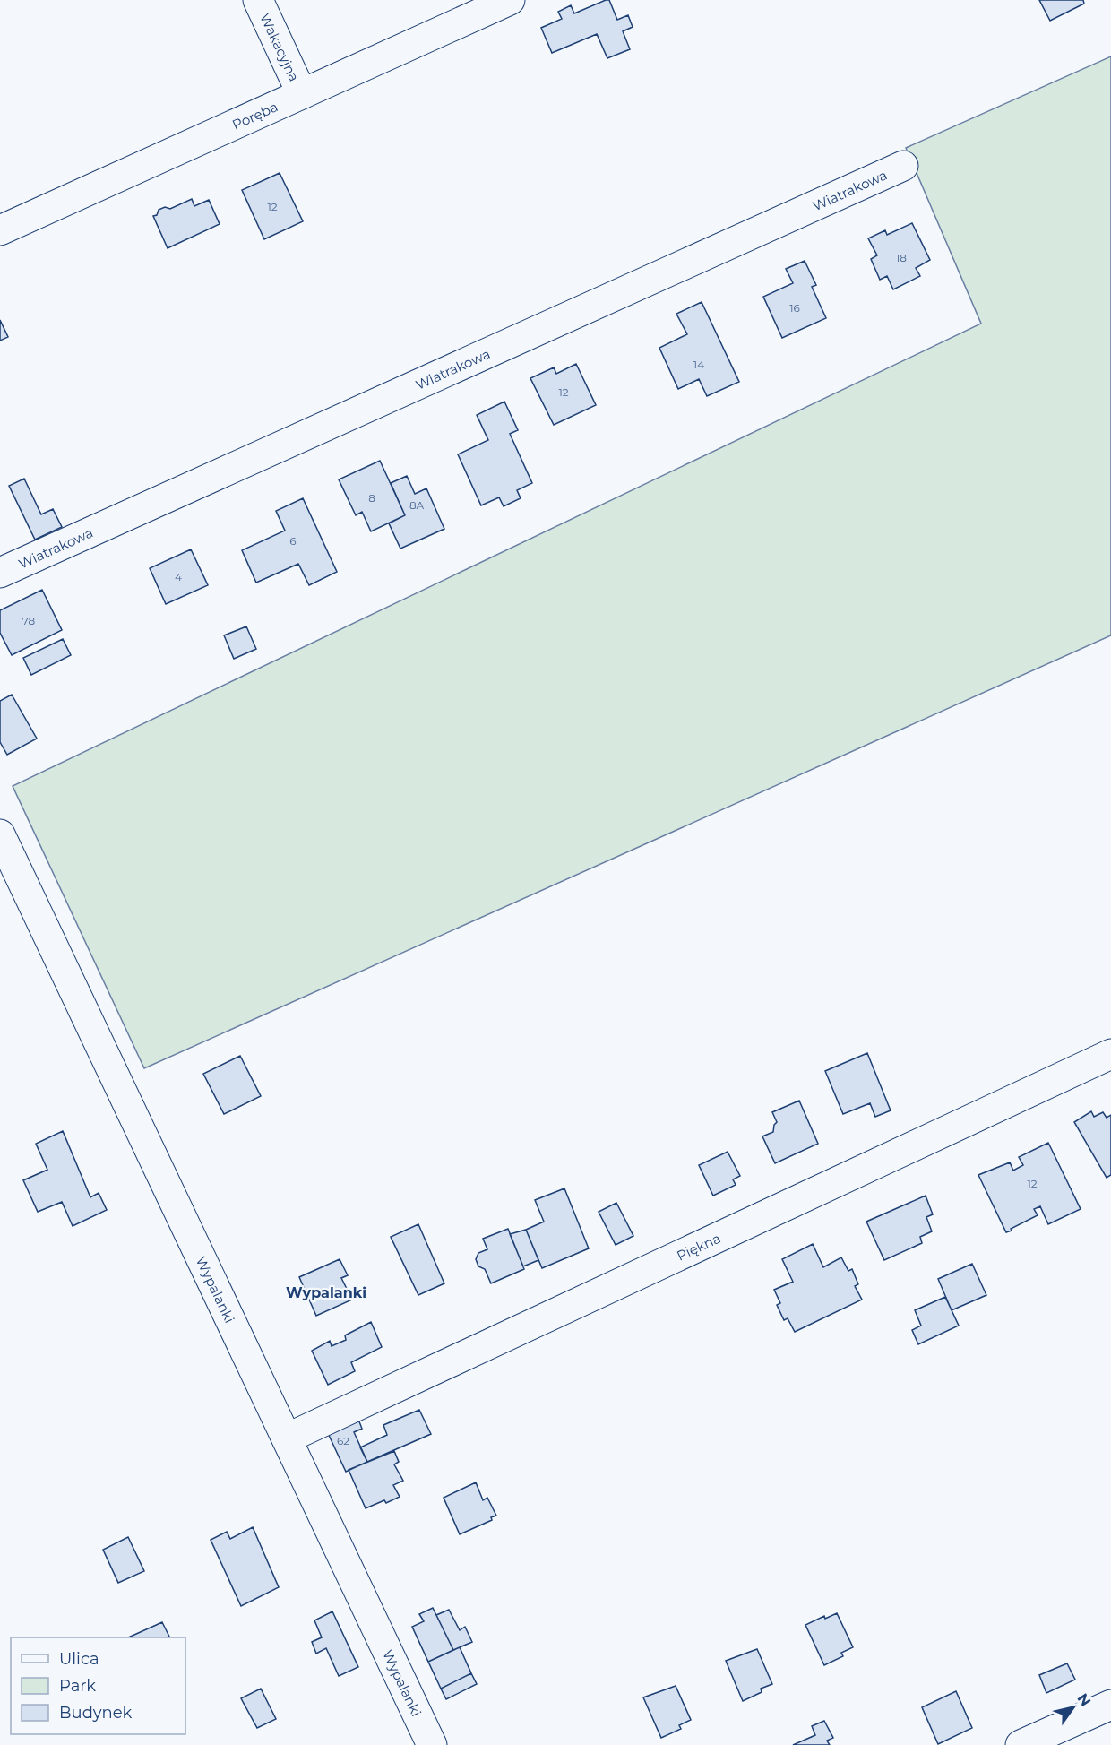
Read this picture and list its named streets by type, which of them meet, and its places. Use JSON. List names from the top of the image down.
{
  "streets": {
    "street": [
      "Wakacyjna",
      "Poręba",
      "Wiatrakowa",
      "Piękna",
      "Wypalanki"
    ]
  },
  "crossings": [
    ["Wakacyjna", "Poręba"],
    ["Piękna", "Wypalanki"]
  ],
  "districts": ["Wypalanki"],
  "house_numbers": [
    "12",
    "18",
    "16",
    "14",
    "12",
    "8",
    "8A",
    "6",
    "4",
    "78",
    "12",
    "62"
  ],
  "legend": ["Ulica", "Park", "Budynek"],
  "north": "top right"
}
